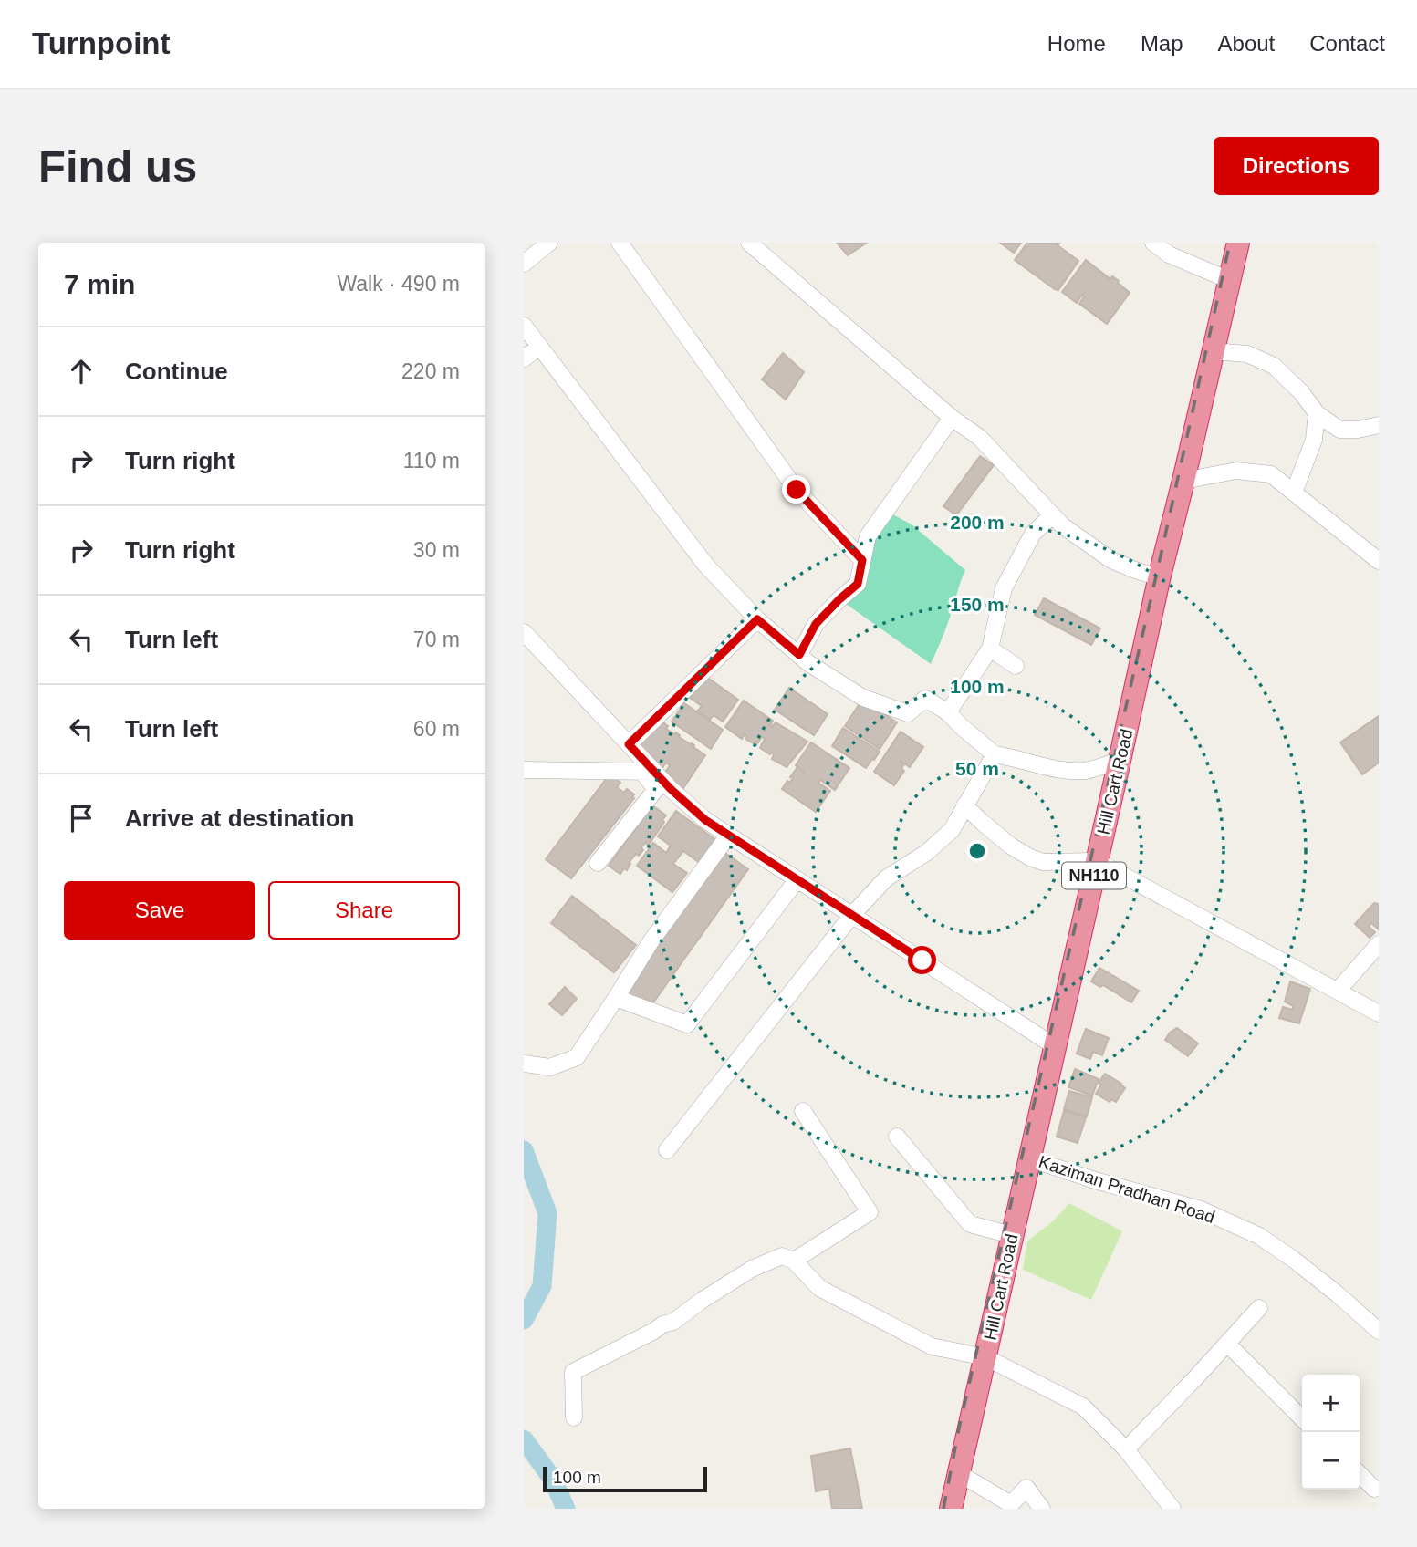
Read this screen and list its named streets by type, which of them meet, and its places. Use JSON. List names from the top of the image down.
{
  "streets": {
    "highway": ["Hill Cart Road", "NH110"],
    "street": ["Kaziman Pradhan Road"]
  },
  "crossings": [
    ["Hill Cart Road", "Kaziman Pradhan Road"]
  ],
  "scale_bar": "100 m",
  "page": {
    "header": "Turnpoint",
    "nav": [
      "Home",
      "Map",
      "About",
      "Contact"
    ],
    "buttons": [
      "Directions",
      ["Save", "Share"]
    ],
    "title": "Find us",
    "heading": ["7 min", "Walk · 490 m"],
    "list": [
      ["Continue", "220 m"],
      ["Turn right", "110 m"],
      ["Turn right", "30 m"],
      ["Turn left", "70 m"],
      ["Turn left", "60 m"],
      "Arrive at destination"
    ],
    "map_buttons": ["+", "−"],
    "scale": "100 m"
  },
  "rings": [
    "200 m",
    "150 m",
    "100 m",
    "50 m"
  ]
}
